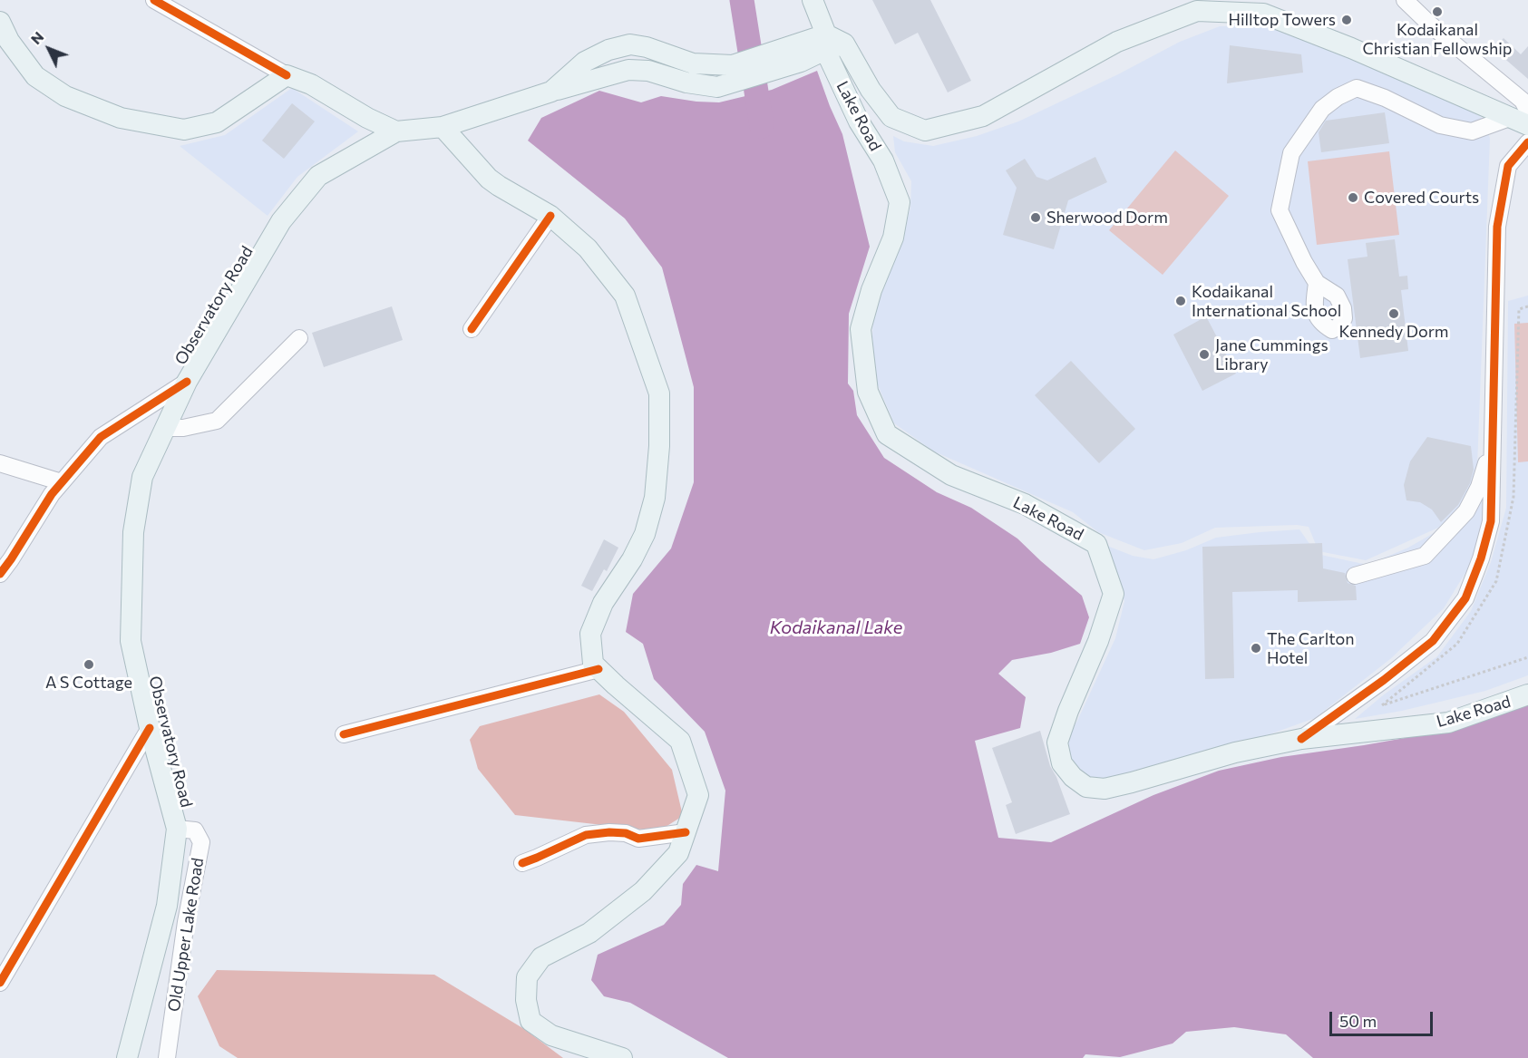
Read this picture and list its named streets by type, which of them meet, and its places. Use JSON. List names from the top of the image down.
{
  "streets": {
    "main road": ["Lake Road", "Observatory Road"],
    "street": ["Old Upper Lake Road"]
  },
  "crossings": [
    ["Lake Road", "Observatory Road"],
    ["Observatory Road", "Old Upper Lake Road"]
  ],
  "water": ["Kodaikanal Lake"],
  "places": [
    "Kodaikanal Christian Fellowship",
    "Hilltop Towers",
    "Covered Courts",
    "Sherwood Dorm",
    "Kodaikanal International School",
    "Kennedy Dorm",
    "Jane Cummings Library",
    "The Carlton Hotel",
    "A S Cottage"
  ],
  "scale_bar": "50 m",
  "north": "top left"
}
